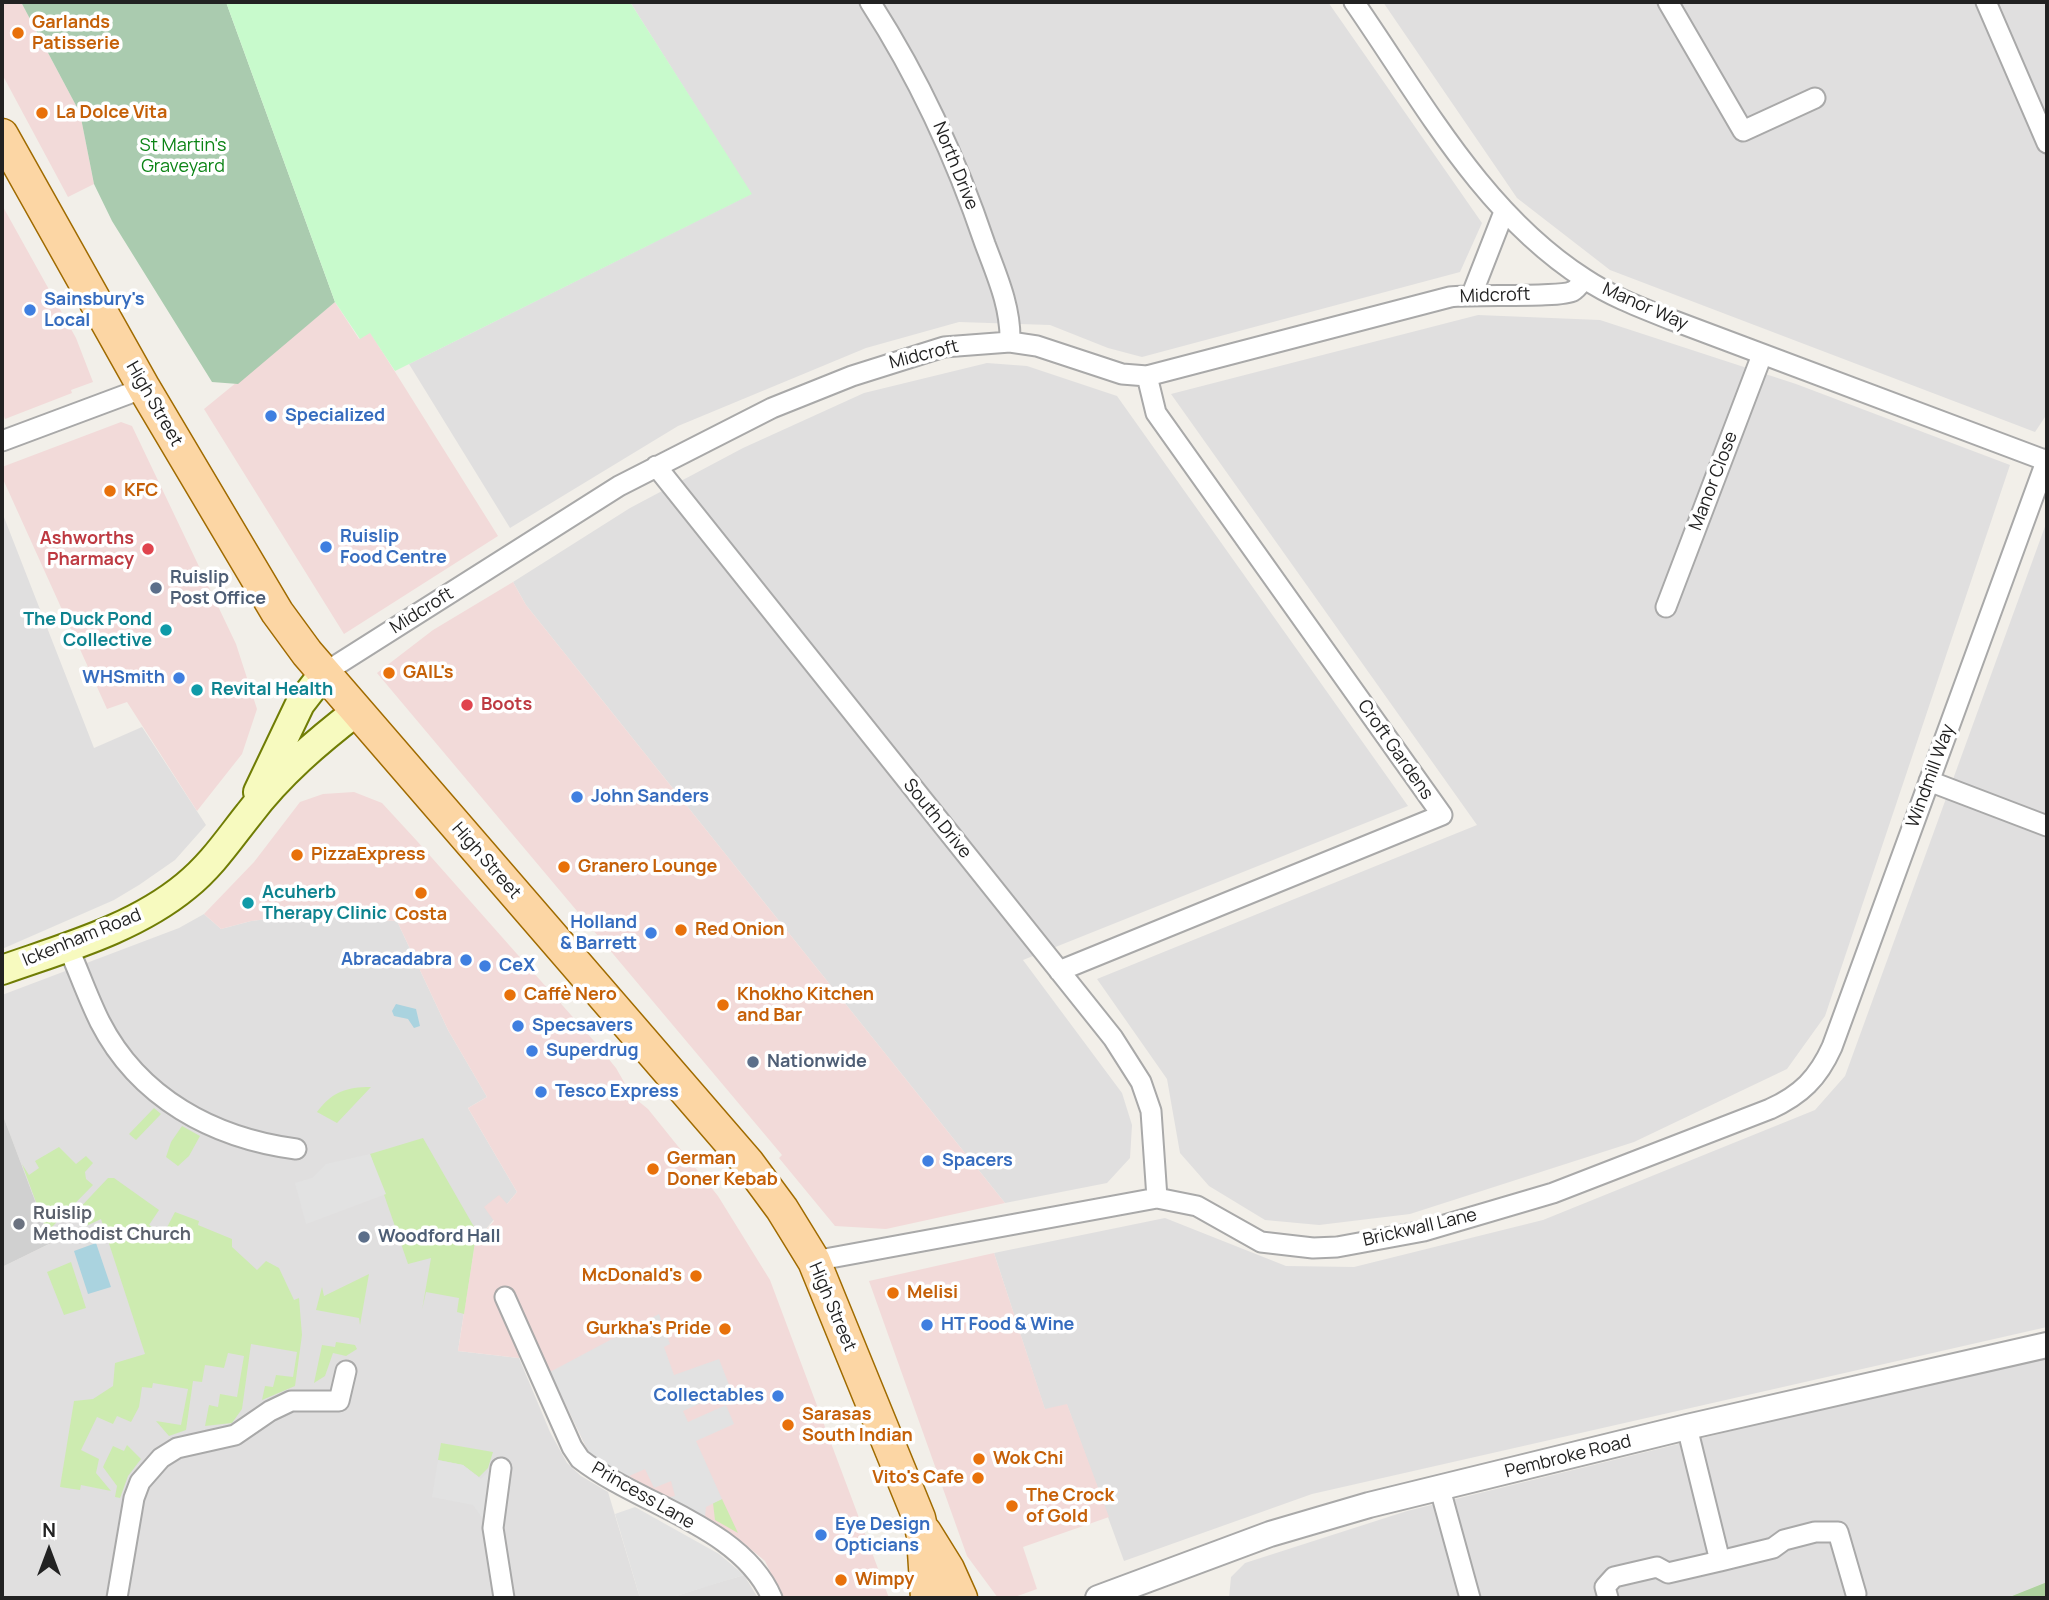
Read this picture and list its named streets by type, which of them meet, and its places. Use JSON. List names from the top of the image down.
{
  "streets": {
    "main road": ["High Street", "Ickenham Road"],
    "street": [
      "North Drive",
      "Midcroft",
      "Manor Way",
      "Manor Close",
      "Croft Gardens",
      "Windmill Way",
      "South Drive",
      "Brickwall Lane",
      "Pembroke Road",
      "Princess Lane"
    ]
  },
  "crossings": [
    ["North Drive", "Midcroft"],
    ["Midcroft", "Manor Way"],
    ["Midcroft", "High Street"],
    ["Midcroft", "Croft Gardens"],
    ["Midcroft", "South Drive"],
    ["Midcroft", "Ickenham Road"],
    ["Manor Way", "Manor Close"],
    ["Manor Way", "Windmill Way"],
    ["High Street", "Ickenham Road"],
    ["High Street", "Brickwall Lane"],
    ["Croft Gardens", "South Drive"],
    ["Windmill Way", "Brickwall Lane"],
    ["South Drive", "Brickwall Lane"]
  ],
  "parks": ["St Martin's Graveyard"],
  "places": [
    "Garlands Patisserie",
    "La Dolce Vita",
    "Sainsbury's Local",
    "Specialized",
    "KFC",
    "Ruislip Food Centre",
    "Ashworths Pharmacy",
    "Ruislip Post Office",
    "The Duck Pond Collective",
    "GAIL's",
    "WHSmith",
    "Revital Health",
    "Boots",
    "John Sanders",
    "PizzaExpress",
    "Granero Lounge",
    "Costa",
    "Acuherb Therapy Clinic",
    "Red Onion",
    "Holland & Barrett",
    "Abracadabra",
    "CeX",
    "Caffè Nero",
    "Khokho Kitchen and Bar",
    "Specsavers",
    "Superdrug",
    "Nationwide",
    "Tesco Express",
    "Spacers",
    "German Doner Kebab",
    "Ruislip Methodist Church",
    "Woodford Hall",
    "McDonald's",
    "Melisi",
    "HT Food & Wine",
    "Gurkha's Pride",
    "Collectables",
    "Sarasas South Indian",
    "Wok Chi",
    "Vito's Cafe",
    "The Crock of Gold",
    "Eye Design Opticians",
    "Wimpy"
  ],
  "north": "top"
}
